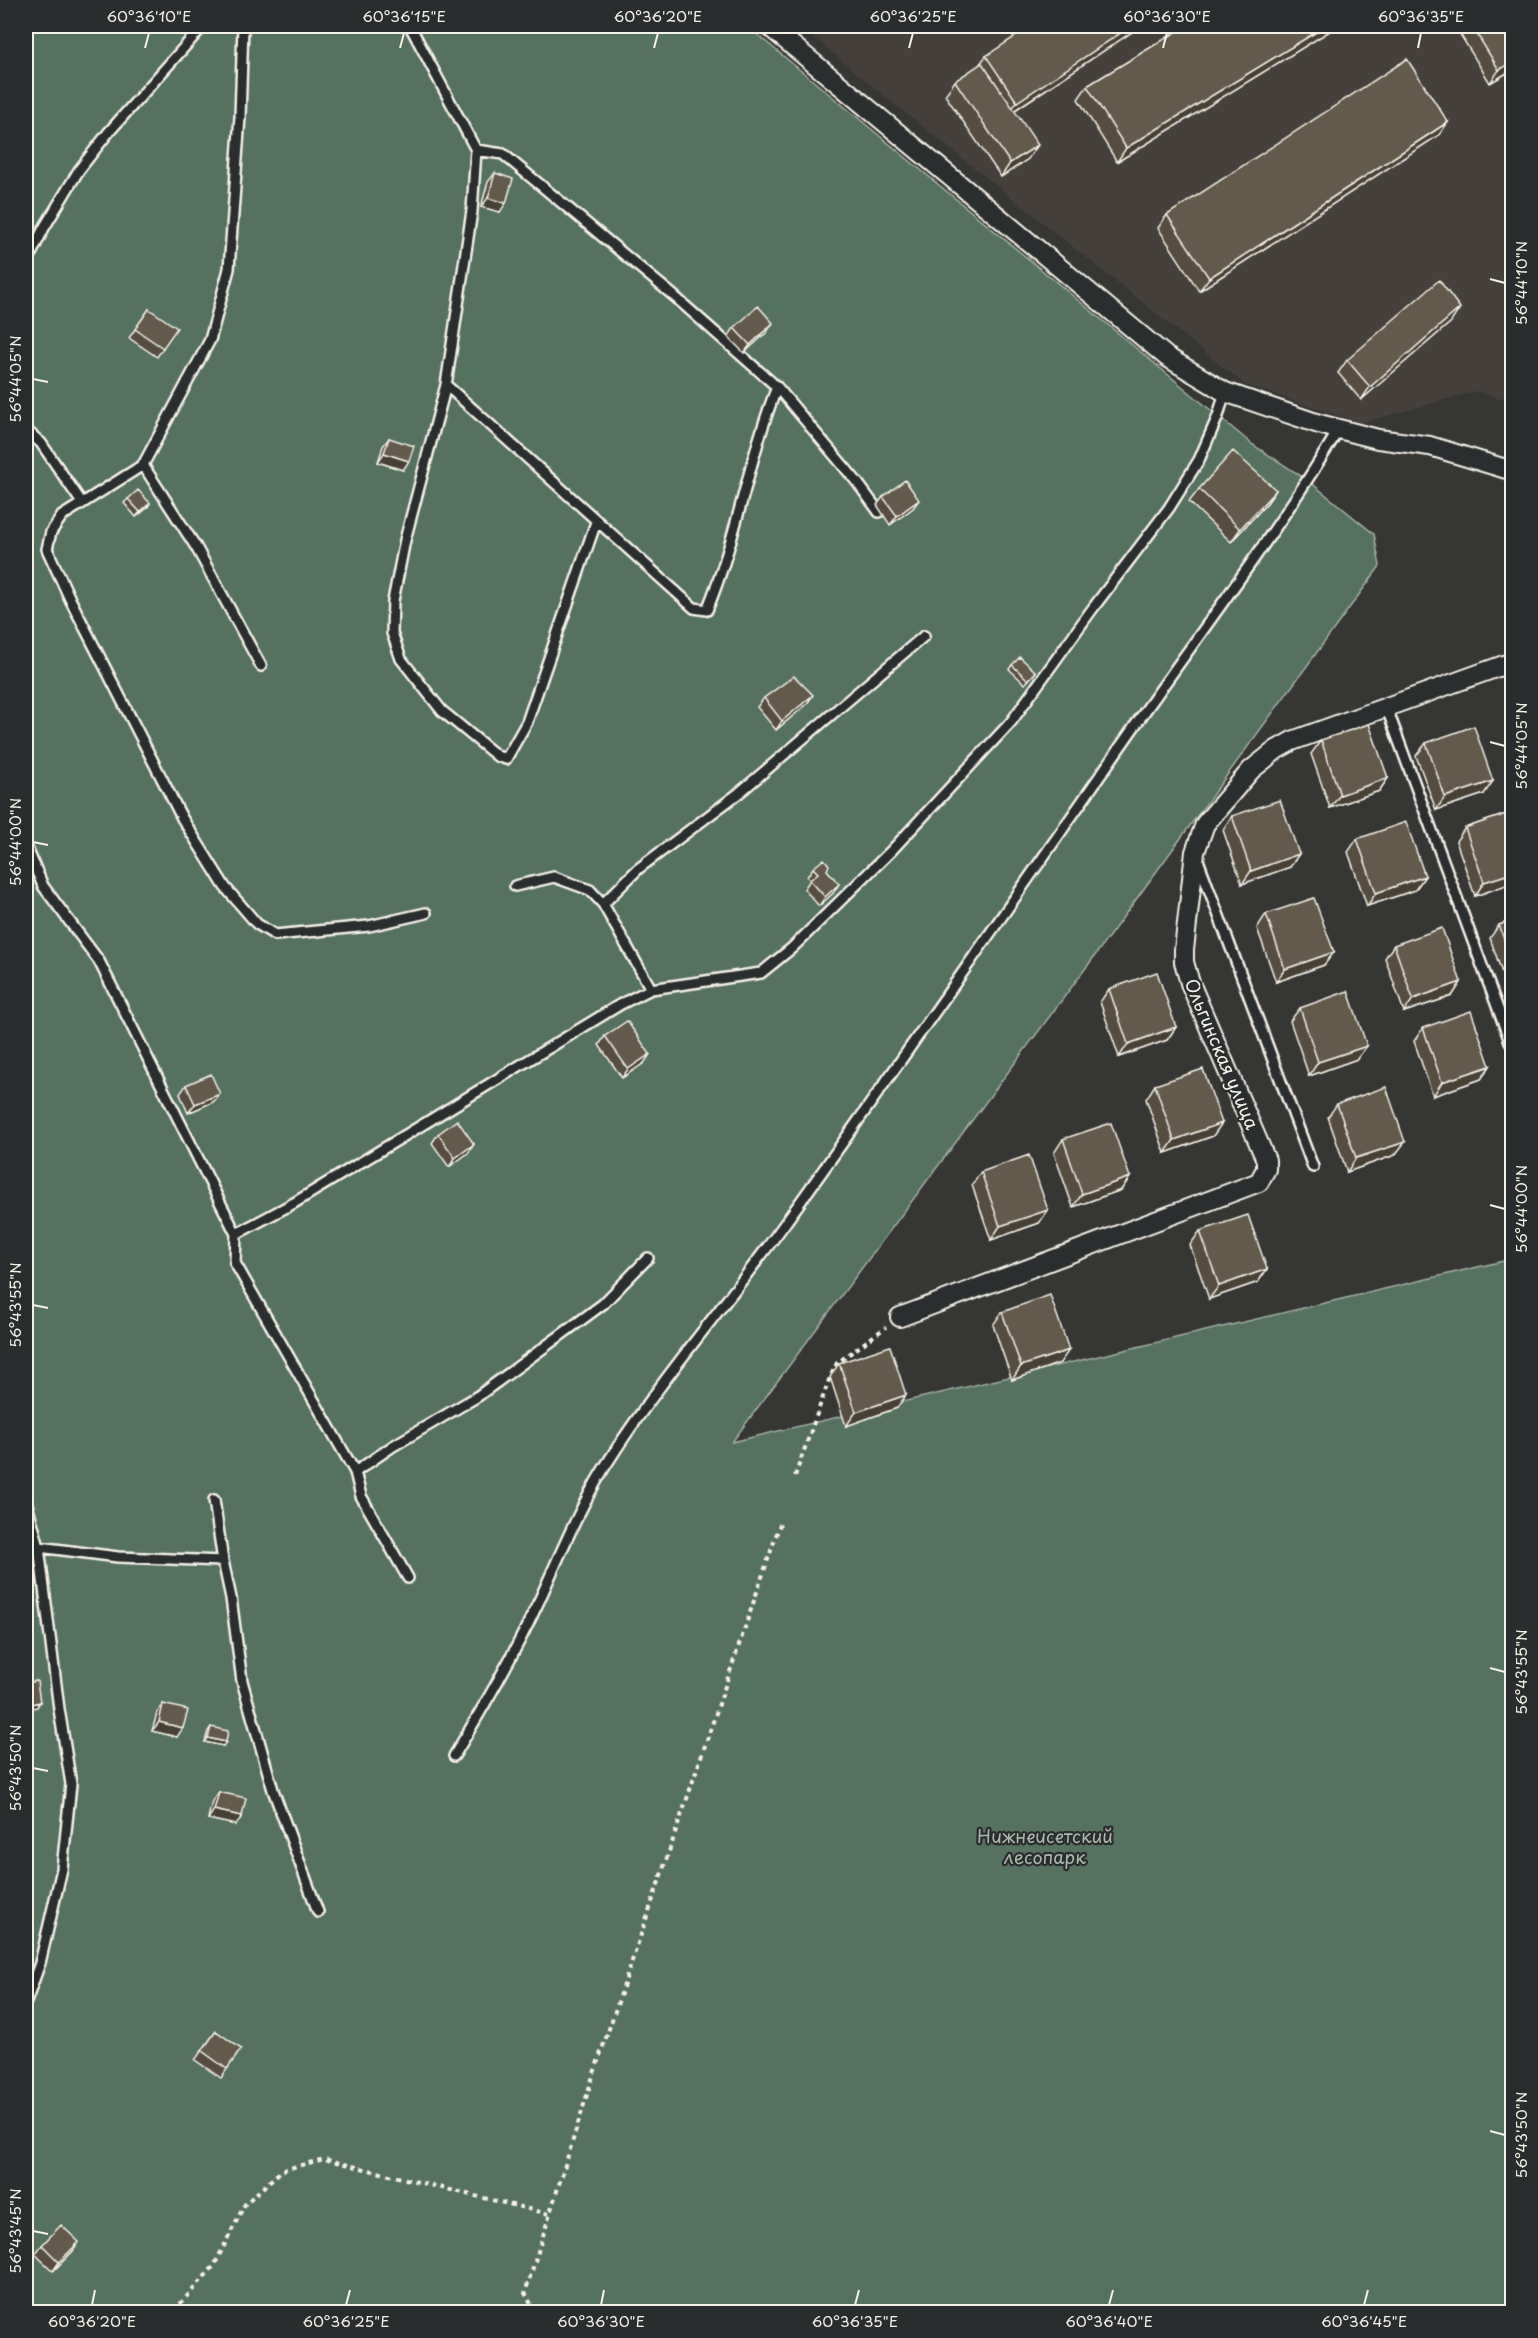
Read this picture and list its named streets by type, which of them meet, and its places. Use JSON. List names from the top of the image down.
{
  "streets": {
    "street": ["Ольгинская улица"]
  },
  "parks": ["Нижнеисетский лесопарк"],
  "coordinates": [
    "60°36'10\"E",
    "60°36'15\"E",
    "60°36'20\"E",
    "60°36'25\"E",
    "60°36'30\"E",
    "60°36'35\"E",
    "56°44'10\"N",
    "56°44'05\"N",
    "56°44'00\"N",
    "56°43'55\"N",
    "56°43'50\"N",
    "56°43'45\"N",
    "60°36'40\"E",
    "60°36'45\"E"
  ]
}
